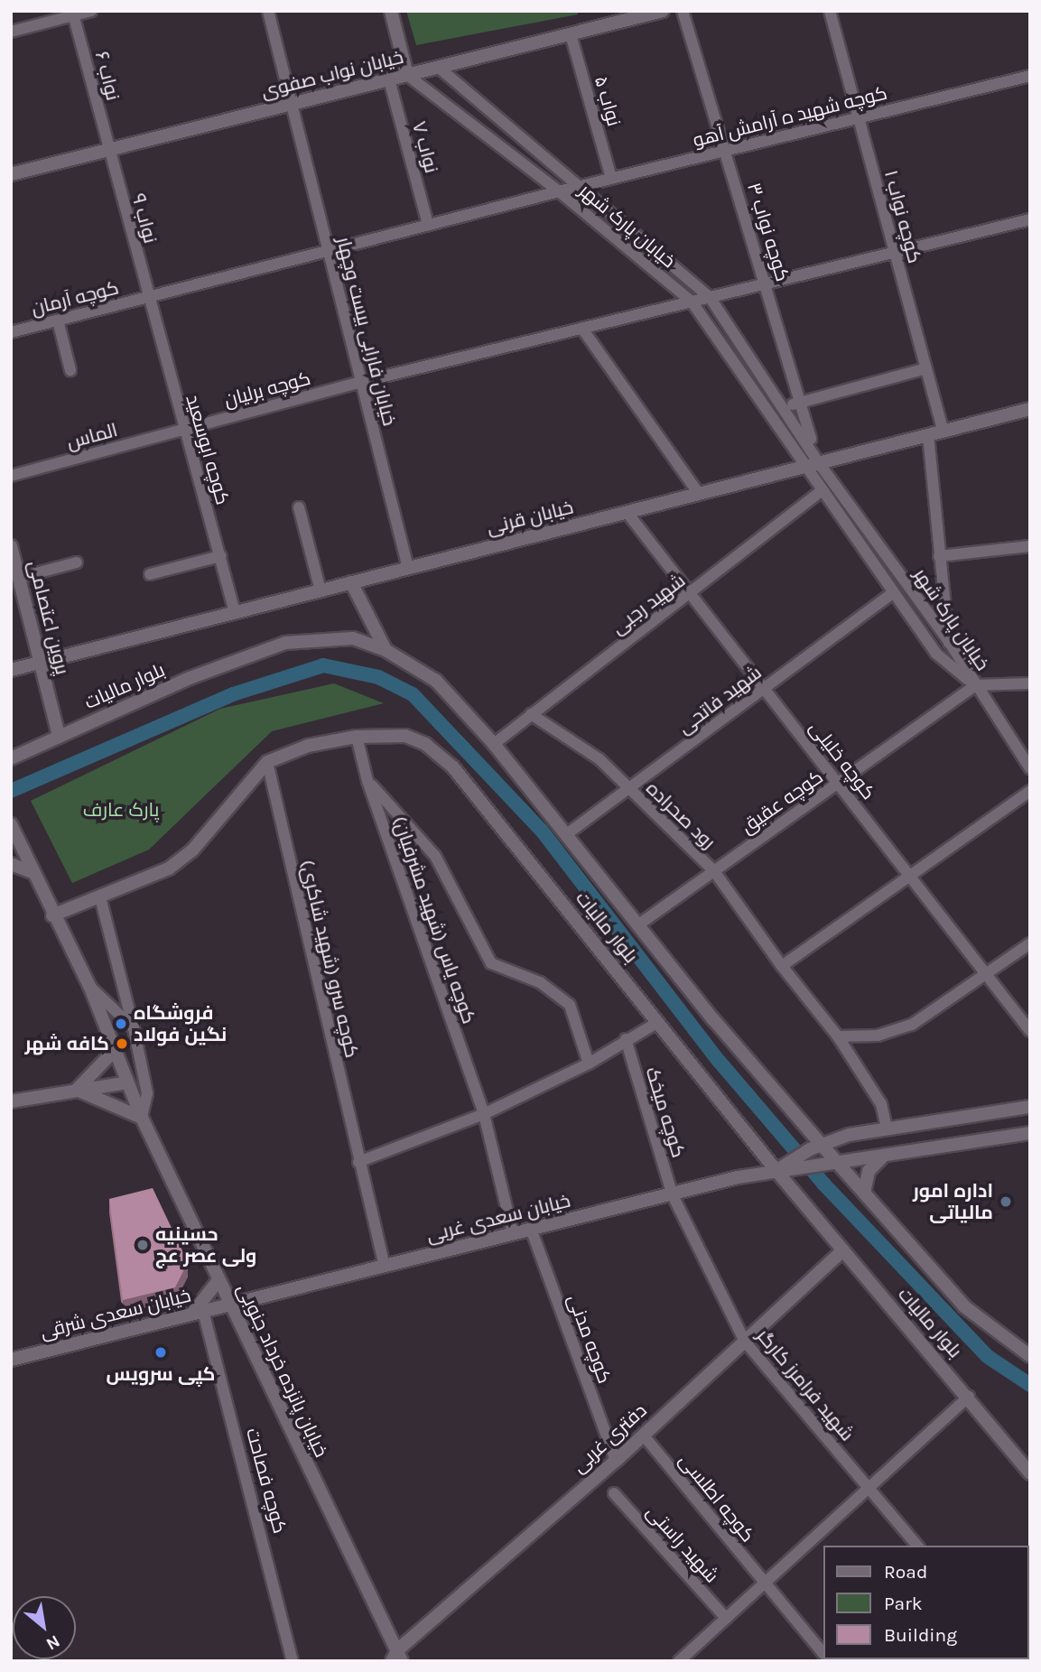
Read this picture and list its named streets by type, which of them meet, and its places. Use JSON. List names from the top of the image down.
{
  "streets": {
    "street": [
      "خیابان نواب صفوی",
      "نواب ۶",
      "نواب ۵",
      "کوچه شهید ه آرامش آهو",
      "نواب ۷",
      "کوچه نواب ۱",
      "نواب ۹",
      "خیابان پارک شهر",
      "کوچه نواب ۳",
      "کوچه آرمان",
      "خیابان فارابی بیست وچهار",
      "کوچه برلیان",
      "الماس",
      "کوچه ابوسعید",
      "خیابان قرنی",
      "شهید رجبی",
      "پروین اعتصامی",
      "بلوار مالیات",
      "شهید فاتحی",
      "کوچه خلیلی",
      "کوچه عقیق",
      "رود صحراده",
      "کوچه یاس (شهید مشرفیان)",
      "کوچه سرو (شهید شاکری)",
      "کوچه میخک",
      "خیابان سعدی غربی",
      "خیابان سعدی شرقی",
      "کوچه مدنی",
      "خیابان پانزده خرداد جنوبی",
      "شهید فرامرز کارگر",
      "دفتری غربی",
      "کوچه فصاحت",
      "کوچه اطلسی",
      "شهید راستی"
    ]
  },
  "crossings": [
    ["خیابان نواب صفوی", "نواب ۶"],
    ["خیابان نواب صفوی", "نواب ۵"],
    ["خیابان نواب صفوی", "نواب ۷"],
    ["خیابان نواب صفوی", "نواب ۹"],
    ["خیابان نواب صفوی", "خیابان پارک شهر"],
    ["خیابان نواب صفوی", "خیابان فارابی بیست وچهار"],
    ["نواب ۶", "نواب ۹"],
    ["نواب ۵", "کوچه شهید ه آرامش آهو"],
    ["کوچه شهید ه آرامش آهو", "نواب ۷"],
    ["کوچه شهید ه آرامش آهو", "کوچه نواب ۱"],
    ["کوچه شهید ه آرامش آهو", "خیابان پارک شهر"],
    ["کوچه شهید ه آرامش آهو", "کوچه نواب ۳"],
    ["کوچه شهید ه آرامش آهو", "کوچه آرمان"],
    ["کوچه شهید ه آرامش آهو", "خیابان فارابی بیست وچهار"],
    ["کوچه نواب ۱", "کوچه برلیان"],
    ["کوچه نواب ۱", "خیابان قرنی"],
    ["نواب ۹", "کوچه آرمان"],
    ["نواب ۹", "کوچه ابوسعید"],
    ["خیابان پارک شهر", "کوچه نواب ۳"],
    ["خیابان پارک شهر", "کوچه برلیان"],
    ["خیابان پارک شهر", "خیابان قرنی"],
    ["خیابان پارک شهر", "شهید رجبی"],
    ["خیابان پارک شهر", "شهید فاتحی"],
    ["خیابان پارک شهر", "کوچه عقیق"],
    ["کوچه نواب ۳", "کوچه برلیان"],
    ["کوچه نواب ۳", "خیابان قرنی"],
    ["کوچه آرمان", "خیابان فارابی بیست وچهار"],
    ["کوچه آرمان", "کوچه ابوسعید"],
    ["خیابان فارابی بیست وچهار", "کوچه برلیان"],
    ["خیابان فارابی بیست وچهار", "خیابان قرنی"],
    ["کوچه برلیان", "الماس"],
    ["کوچه برلیان", "کوچه ابوسعید"],
    ["الماس", "کوچه ابوسعید"],
    ["کوچه ابوسعید", "خیابان قرنی"],
    ["خیابان قرنی", "پروین اعتصامی"],
    ["خیابان قرنی", "کوچه خلیلی"],
    ["شهید رجبی", "بلوار مالیات"],
    ["شهید رجبی", "کوچه خلیلی"],
    ["شهید رجبی", "رود صحراده"],
    ["پروین اعتصامی", "بلوار مالیات"],
    ["بلوار مالیات", "شهید فاتحی"],
    ["بلوار مالیات", "کوچه عقیق"],
    ["بلوار مالیات", "کوچه یاس (شهید مشرفیان)"],
    ["بلوار مالیات", "کوچه سرو (شهید شاکری)"],
    ["بلوار مالیات", "خیابان سعدی غربی"],
    ["بلوار مالیات", "خیابان پانزده خرداد جنوبی"],
    ["بلوار مالیات", "دفتری غربی"],
    ["شهید فاتحی", "کوچه خلیلی"],
    ["شهید فاتحی", "رود صحراده"],
    ["کوچه خلیلی", "کوچه عقیق"],
    ["کوچه عقیق", "رود صحراده"],
    ["کوچه یاس (شهید مشرفیان)", "خیابان سعدی غربی"],
    ["کوچه سرو (شهید شاکری)", "خیابان سعدی غربی"],
    ["کوچه میخک", "خیابان سعدی غربی"],
    ["کوچه میخک", "شهید فرامرز کارگر"],
    ["خیابان سعدی غربی", "خیابان سعدی شرقی"],
    ["خیابان سعدی غربی", "کوچه مدنی"],
    ["خیابان سعدی غربی", "خیابان پانزده خرداد جنوبی"],
    ["خیابان سعدی غربی", "شهید فرامرز کارگر"],
    ["خیابان سعدی شرقی", "خیابان پانزده خرداد جنوبی"],
    ["خیابان سعدی شرقی", "کوچه فصاحت"],
    ["کوچه مدنی", "دفتری غربی"],
    ["خیابان پانزده خرداد جنوبی", "دفتری غربی"],
    ["شهید فرامرز کارگر", "دفتری غربی"],
    ["دفتری غربی", "کوچه اطلسی"]
  ],
  "parks": ["پارک عارف"],
  "places": [
    "فروشگاه نگین فولاد",
    "کافه شهر",
    "اداره امور مالیاتی",
    "حسینیه ولی عصر عج",
    "کپی سرویس"
  ],
  "legend": ["Road", "Park", "Building"],
  "north": "bottom right"
}
